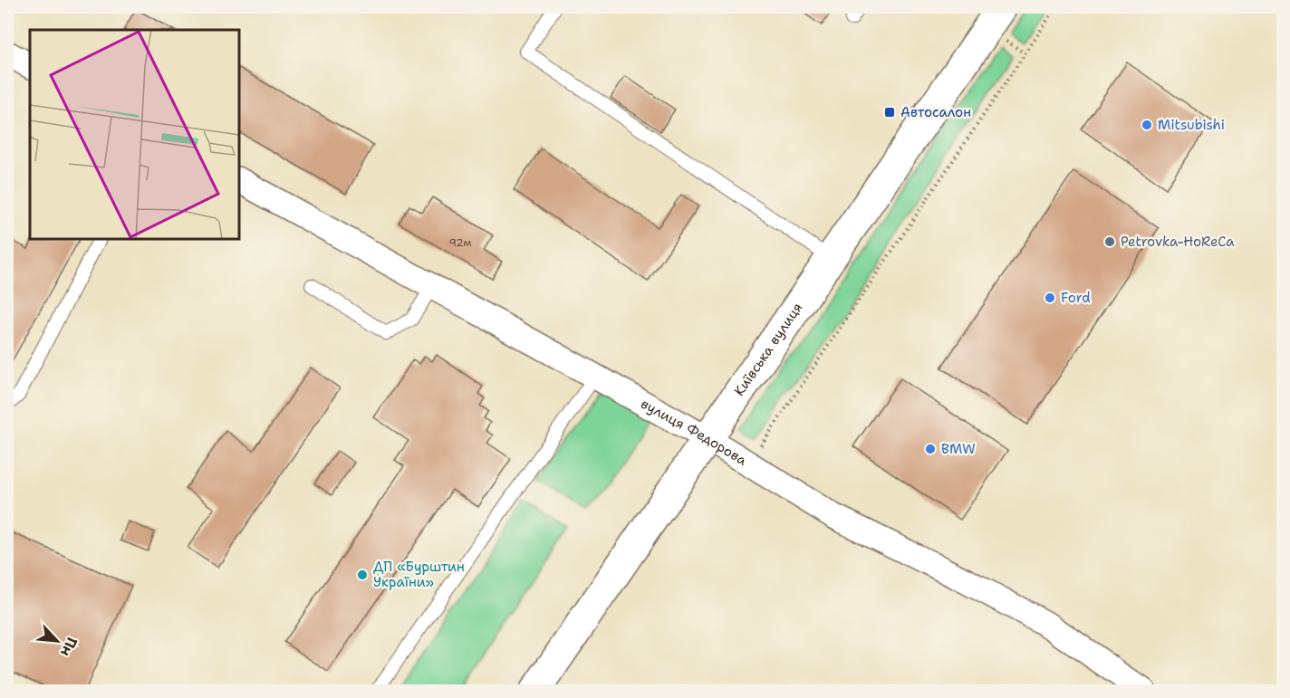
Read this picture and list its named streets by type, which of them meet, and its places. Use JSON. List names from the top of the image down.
{
  "streets": {
    "main road": ["Київська вулиця"],
    "street": ["вулиця Федорова"]
  },
  "crossings": [
    ["Київська вулиця", "вулиця Федорова"]
  ],
  "places": {
    "transit": ["Автосалон"],
    "other": [
      "Mitsubishi",
      "Petrovka-HoReCa",
      "Ford",
      "BMW",
      "ДП «Бурштин України»"
    ]
  },
  "house_numbers": ["92м"],
  "north": "bottom right"
}
